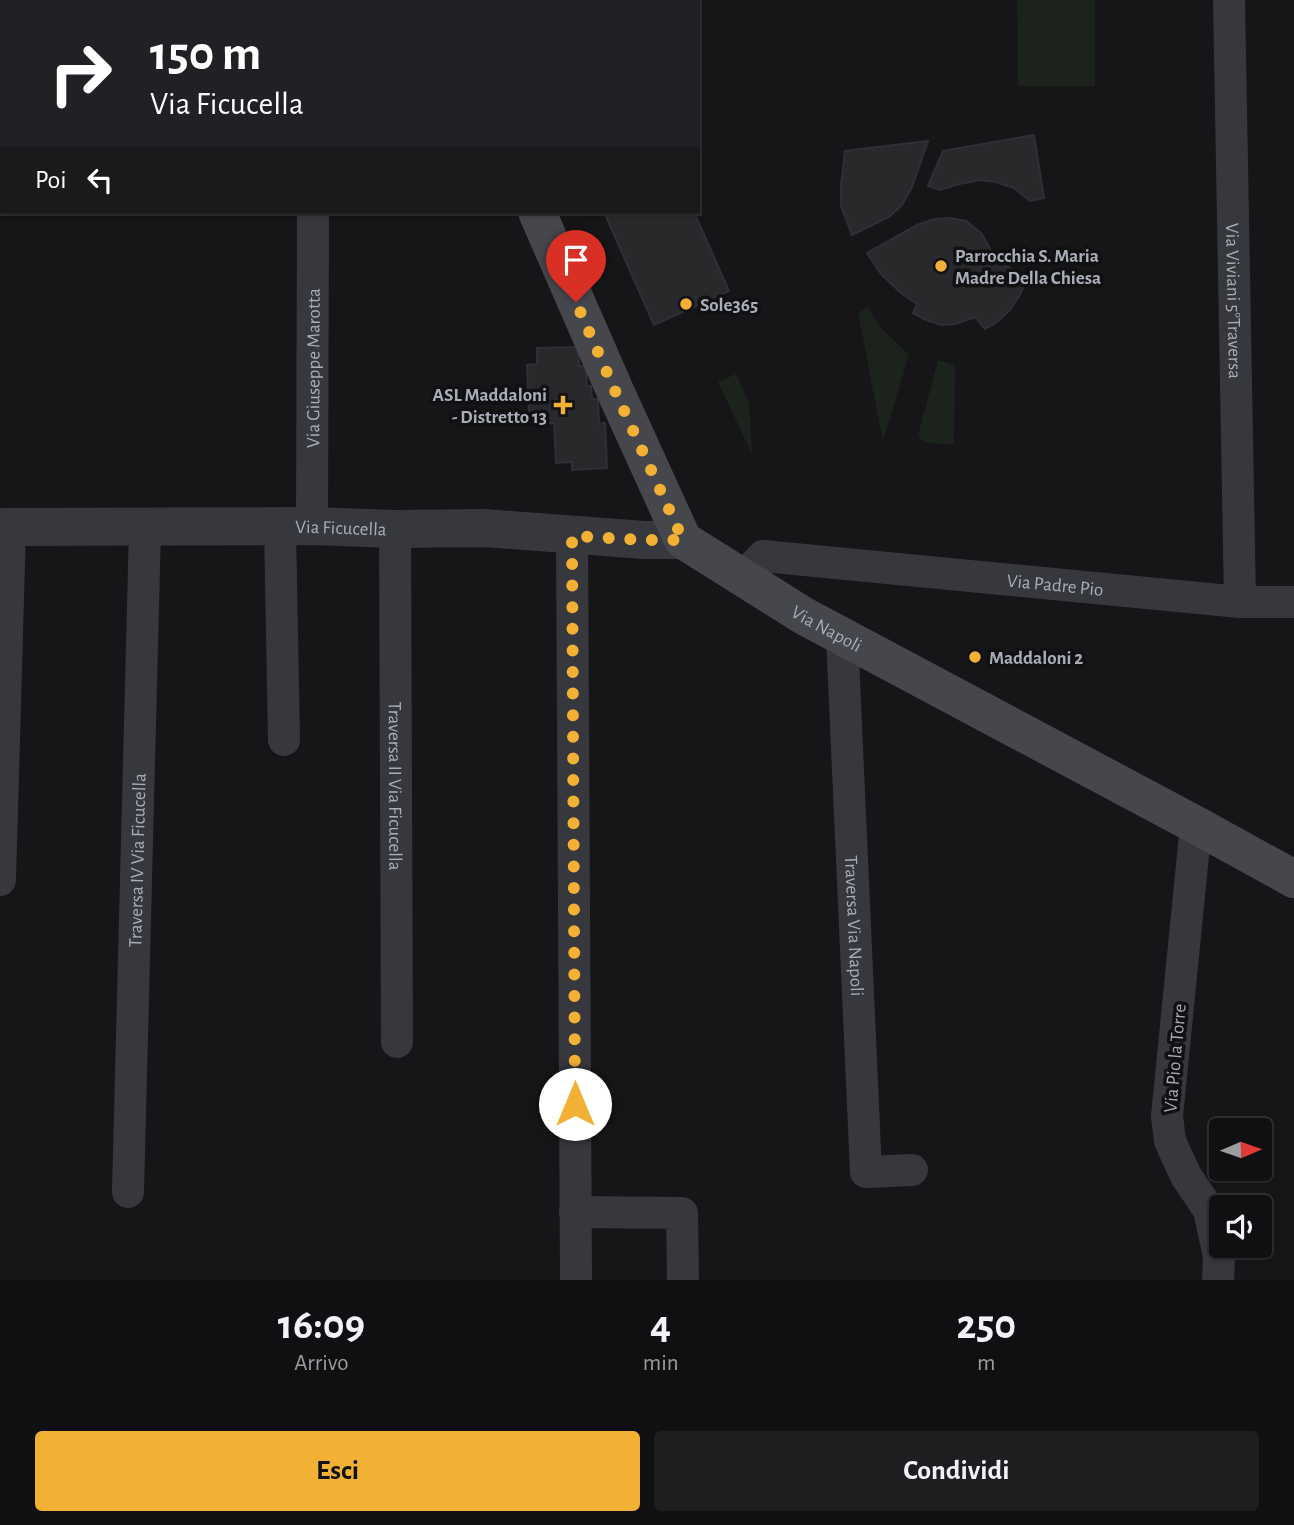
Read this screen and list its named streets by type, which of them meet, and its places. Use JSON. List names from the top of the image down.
{
  "streets": {
    "main road": ["Via Napoli"],
    "street": [
      "Via Viviani 5°Traversa",
      "Via Giuseppe Marotta",
      "Via Ficucella",
      "Via Padre Pio",
      "Traversa II Via Ficucella",
      "Traversa IV Via Ficucella",
      "Traversa Via Napoli",
      "Via Pio la Torre"
    ]
  },
  "crossings": [
    ["Via Viviani 5°Traversa", "Via Padre Pio"],
    ["Via Giuseppe Marotta", "Via Ficucella"],
    ["Via Ficucella", "Via Napoli"],
    ["Via Ficucella", "Traversa II Via Ficucella"],
    ["Via Ficucella", "Traversa IV Via Ficucella"],
    ["Via Padre Pio", "Via Napoli"],
    ["Via Napoli", "Traversa Via Napoli"],
    ["Via Napoli", "Via Pio la Torre"]
  ],
  "places": {
    "other": ["Parrocchia S. Maria Madre Della Chiesa", "Sole365", "Maddaloni 2"],
    "health": ["ASL Maddaloni - Distretto 13"]
  },
  "north": "right",
  "page": {
    "turn": ["150 m", "Via Ficucella"],
    "then": "Poi",
    "eta": [
      "16:09",
      "Arrivo",
      "4",
      "min",
      "250",
      "m"
    ],
    "buttons": ["Esci", "Condividi"]
  }
}
